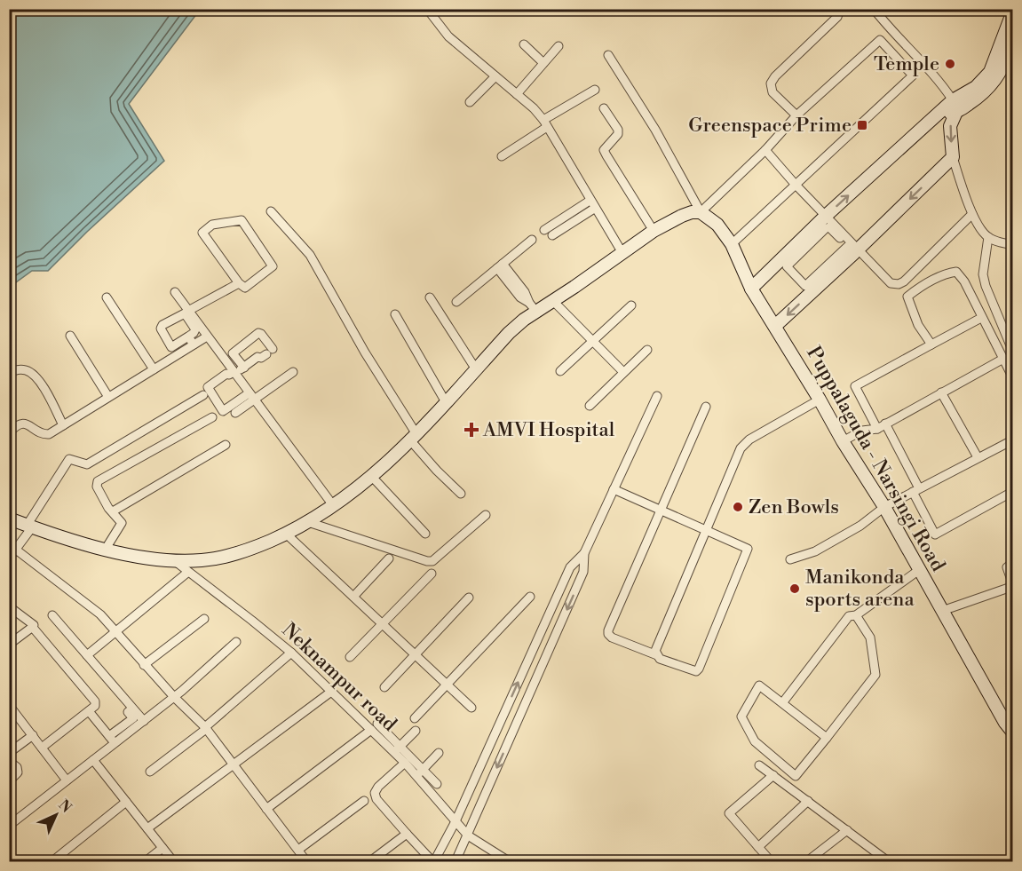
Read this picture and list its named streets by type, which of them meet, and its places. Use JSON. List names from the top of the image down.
{
  "streets": {
    "street": ["Puppalaguda - Narsingi Road", "Neknampur road"]
  },
  "places": {
    "other": ["Temple", "Zen Bowls", "Manikonda sports arena"],
    "transit": ["Greenspace Prime"],
    "health": ["AMVI Hospital"]
  },
  "north": "top right"
}
